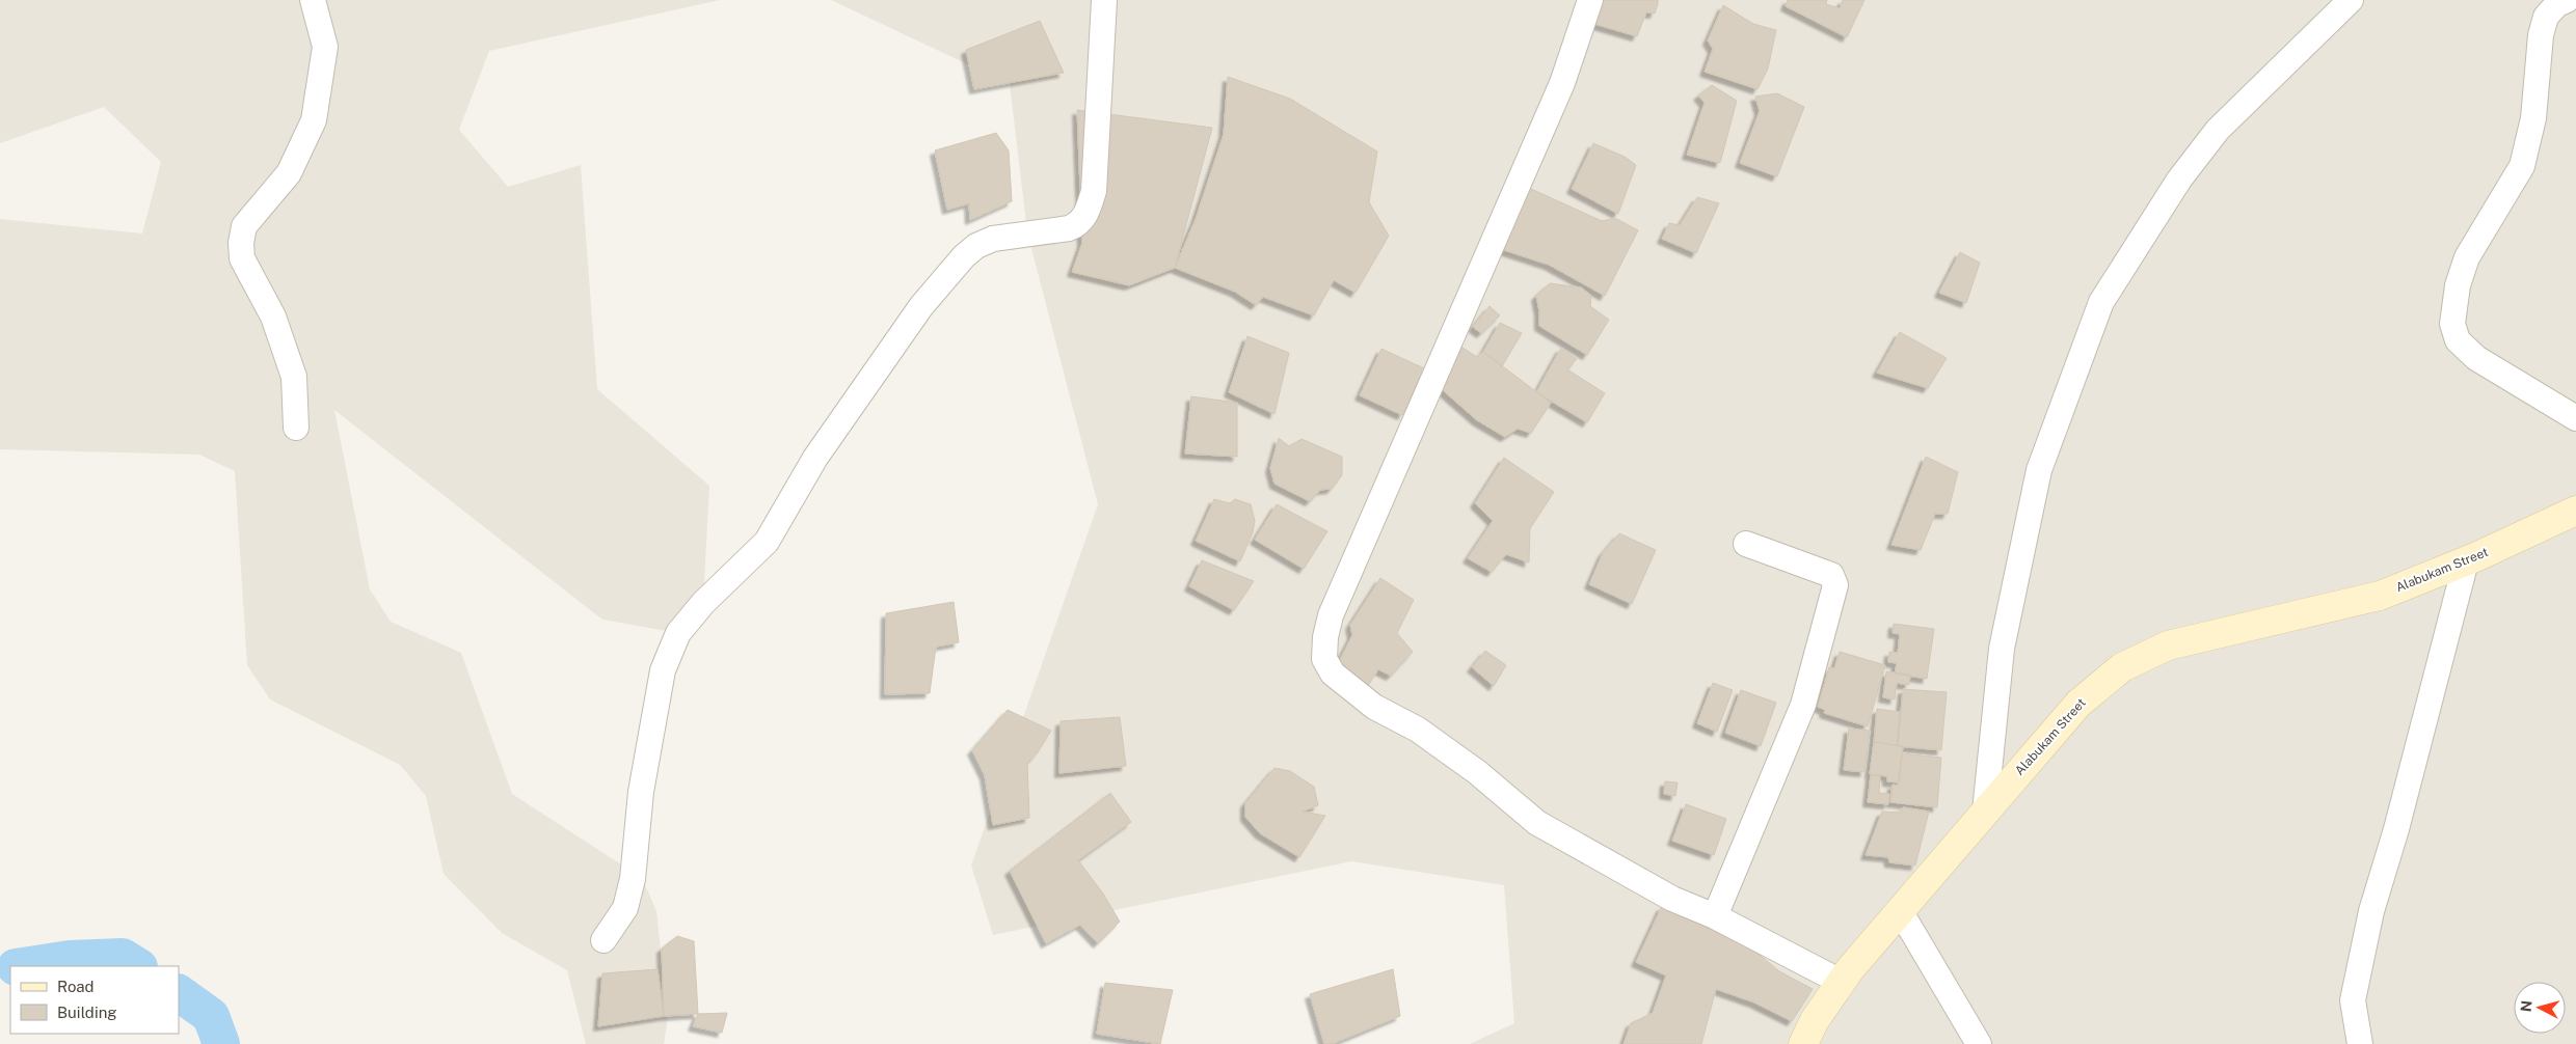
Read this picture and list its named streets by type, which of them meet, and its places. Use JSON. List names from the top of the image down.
{
  "streets": {
    "street": ["Alabukam Street"]
  },
  "legend": ["Road", "Building"],
  "north": "left"
}
